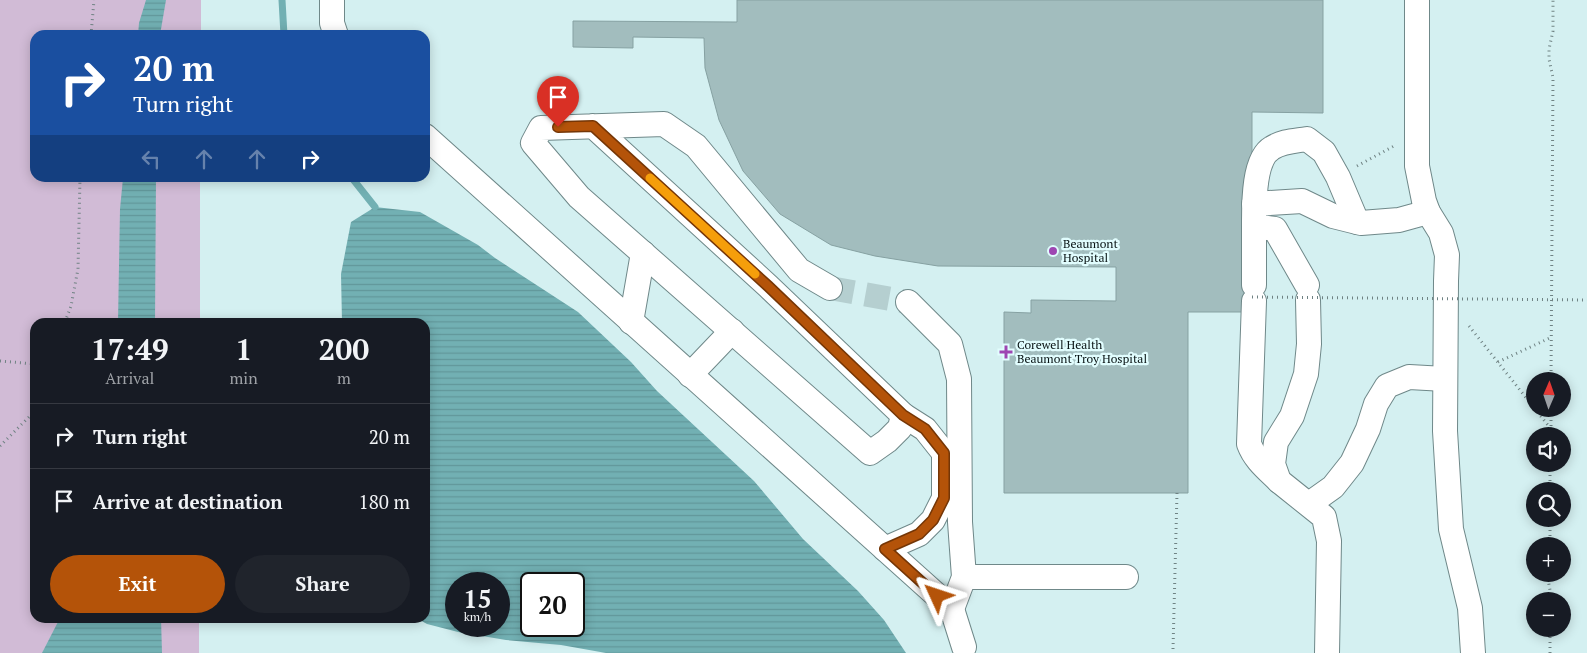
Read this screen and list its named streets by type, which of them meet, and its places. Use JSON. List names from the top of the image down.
{
  "places": {
    "other": ["Beaumont Hospital"],
    "health": ["Corewell Health Beaumont Troy Hospital"]
  },
  "north": "top",
  "page": {
    "turn": ["20 m", "Turn right"],
    "eta": [
      "17:49",
      "Arrival",
      "1",
      "min",
      "200",
      "m"
    ],
    "map_buttons": ["+", "−"],
    "list": [
      {
        "name": "Turn right",
        "value": "20 m"
      },
      {
        "name": "Arrive at destination",
        "value": "180 m"
      }
    ],
    "buttons": ["Exit", "Share"],
    "speed": "15 km/h",
    "limit": "20"
  }
}
